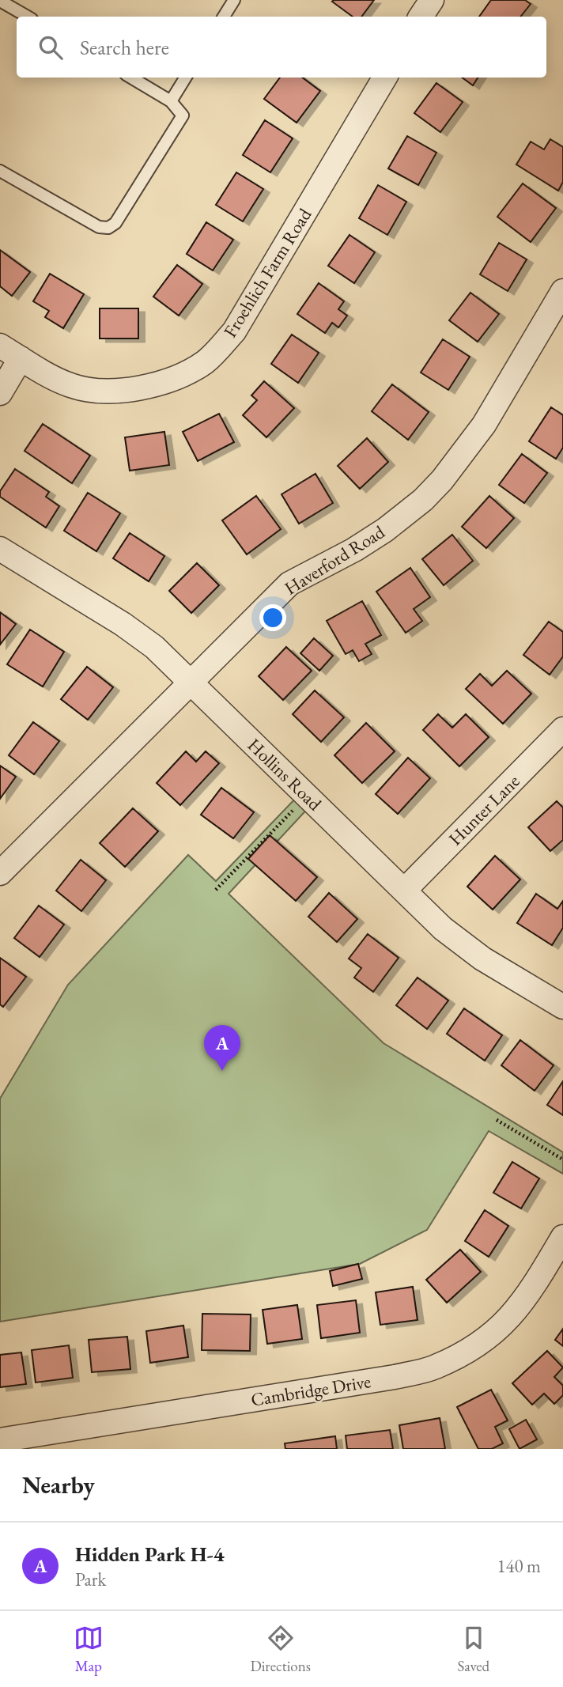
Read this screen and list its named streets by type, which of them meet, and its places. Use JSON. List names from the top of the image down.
{
  "streets": {
    "street": [
      "Froehlich Farm Road",
      "Haverford Road",
      "Hollins Road",
      "Hunter Lane",
      "Cambridge Drive"
    ]
  },
  "crossings": [
    ["Haverford Road", "Hollins Road"],
    ["Hollins Road", "Hunter Lane"]
  ],
  "page": {
    "search": "Search here",
    "pins": "A",
    "heading": "Nearby",
    "list": [
      {
        "mark": "A",
        "name": "Hidden Park H-4",
        "note": "Park",
        "value": "140 m"
      }
    ],
    "nav": ["Map", "Directions", "Saved"]
  }
}
